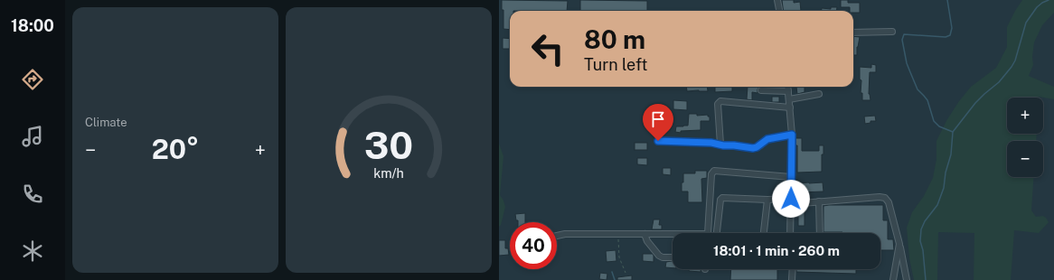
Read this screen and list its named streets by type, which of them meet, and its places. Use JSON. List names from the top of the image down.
{
  "page": {
    "tabs": "18:00",
    "tile": "Climate",
    "turn": ["80 m", "Turn left"],
    "map_buttons": ["+", "−"],
    "heat": ["−", "20°", "+"],
    "limit": "40",
    "trip": "18:01 · 1 min · 260 m",
    "gauge": ["30", "km/h"]
  }
}
